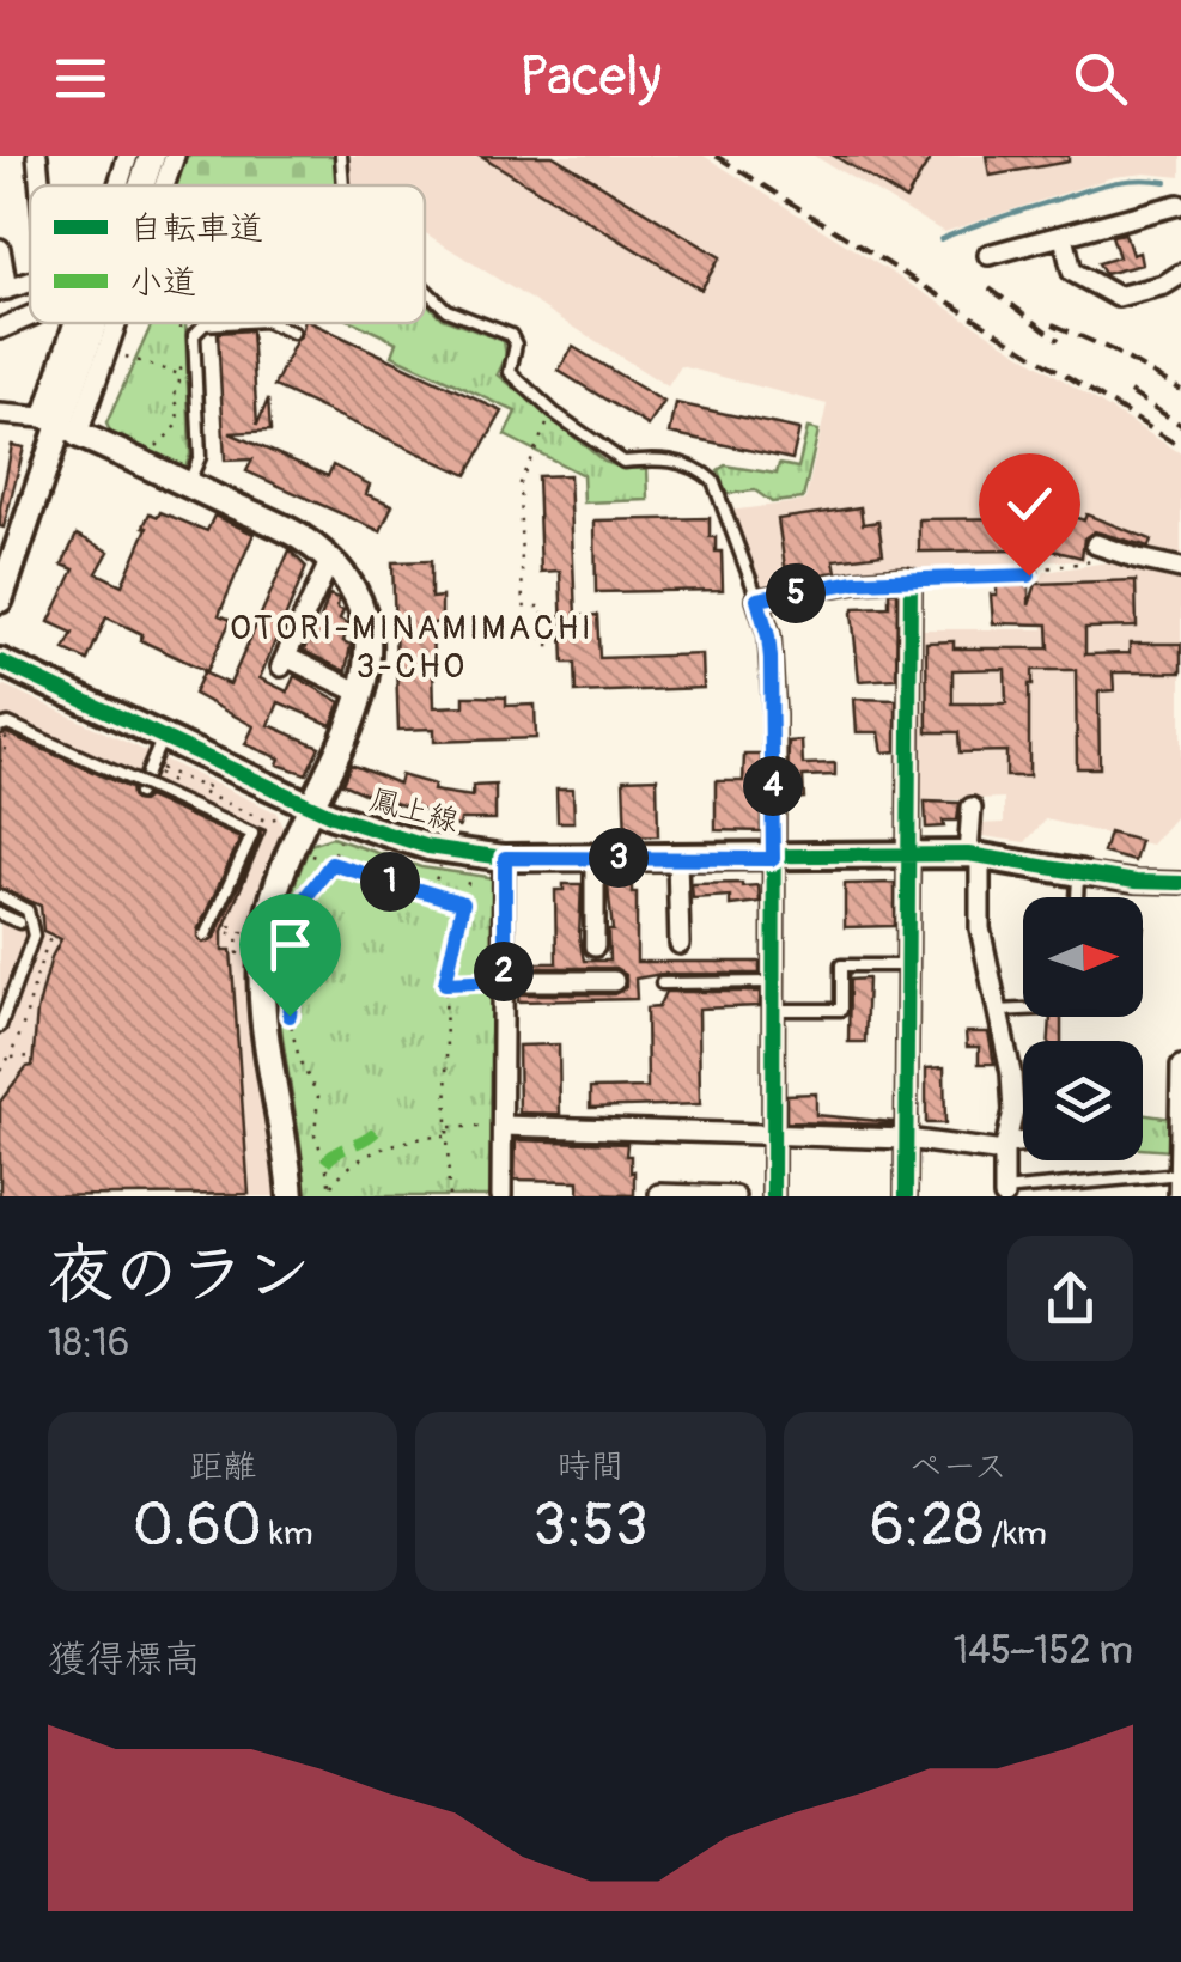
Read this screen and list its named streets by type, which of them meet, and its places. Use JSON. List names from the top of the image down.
{
  "streets": {
    "street": ["鳳上線"]
  },
  "districts": ["OTORI-MINAMIMACHI 3-CHO"],
  "legend": ["自転車道", "小道"],
  "north": "right",
  "page": {
    "header": "Pacely",
    "pins": [
      "5",
      "4",
      "3",
      "1",
      "2"
    ],
    "heading": ["夜のラン", "18:16"],
    "stats": [
      ["距離", "0.60 km"],
      ["時間", "3:53"],
      ["ペース", "6:28 /km"]
    ],
    "chart": ["獲得標高", "145–152 m"]
  }
}
